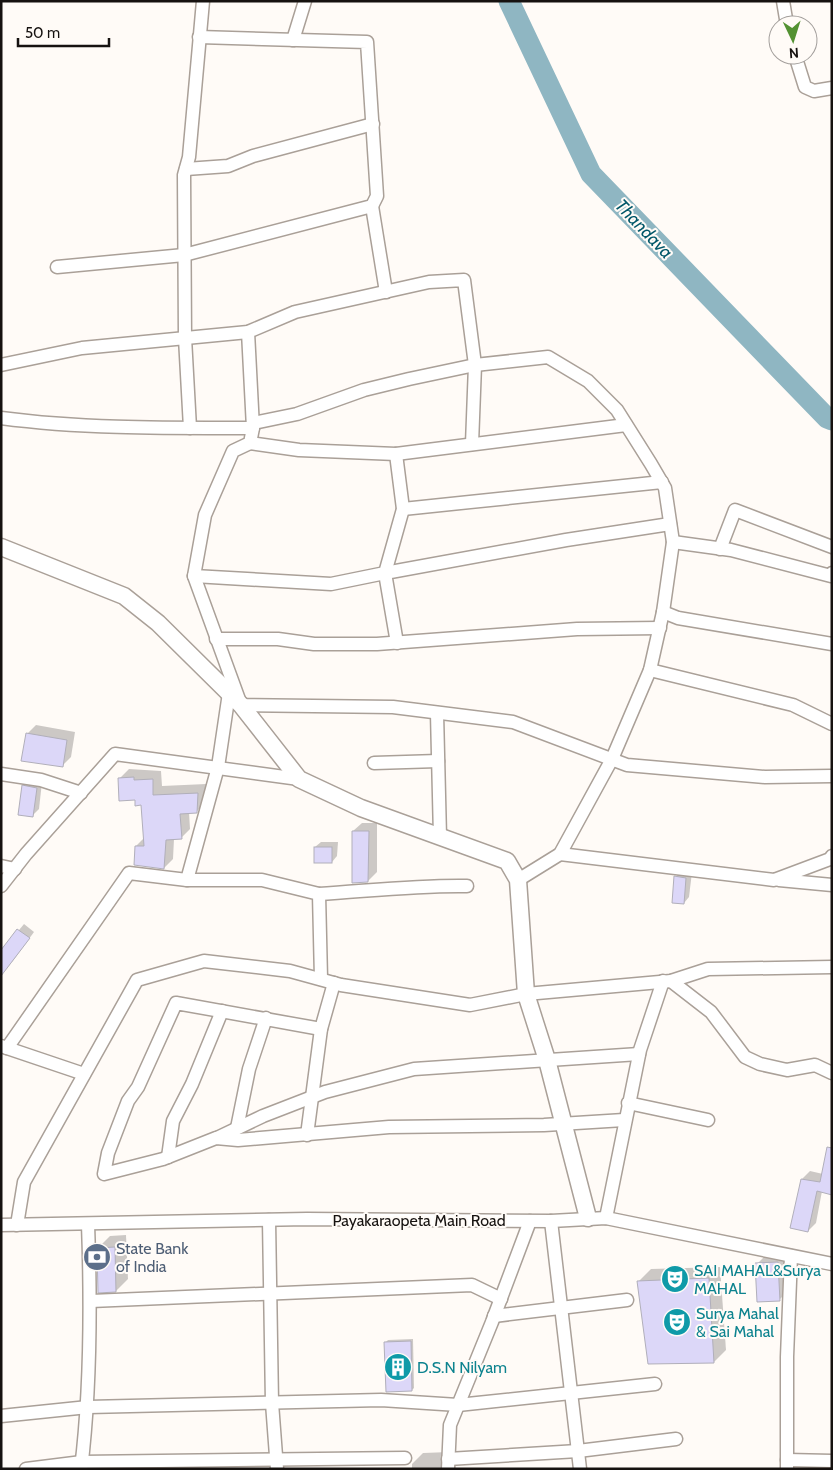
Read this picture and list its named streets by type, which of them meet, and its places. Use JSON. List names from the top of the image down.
{
  "streets": {
    "street": ["Payakaraopeta Main Road"]
  },
  "water": ["Thandava"],
  "places": {
    "bank": ["State Bank of India"],
    "theatre": ["SAI MAHAL&Surya MAHAL", "Surya Mahal & Sai Mahal"],
    "building": ["D.S.N Nilyam"]
  },
  "scale_bar": "50 m",
  "north": "bottom"
}
